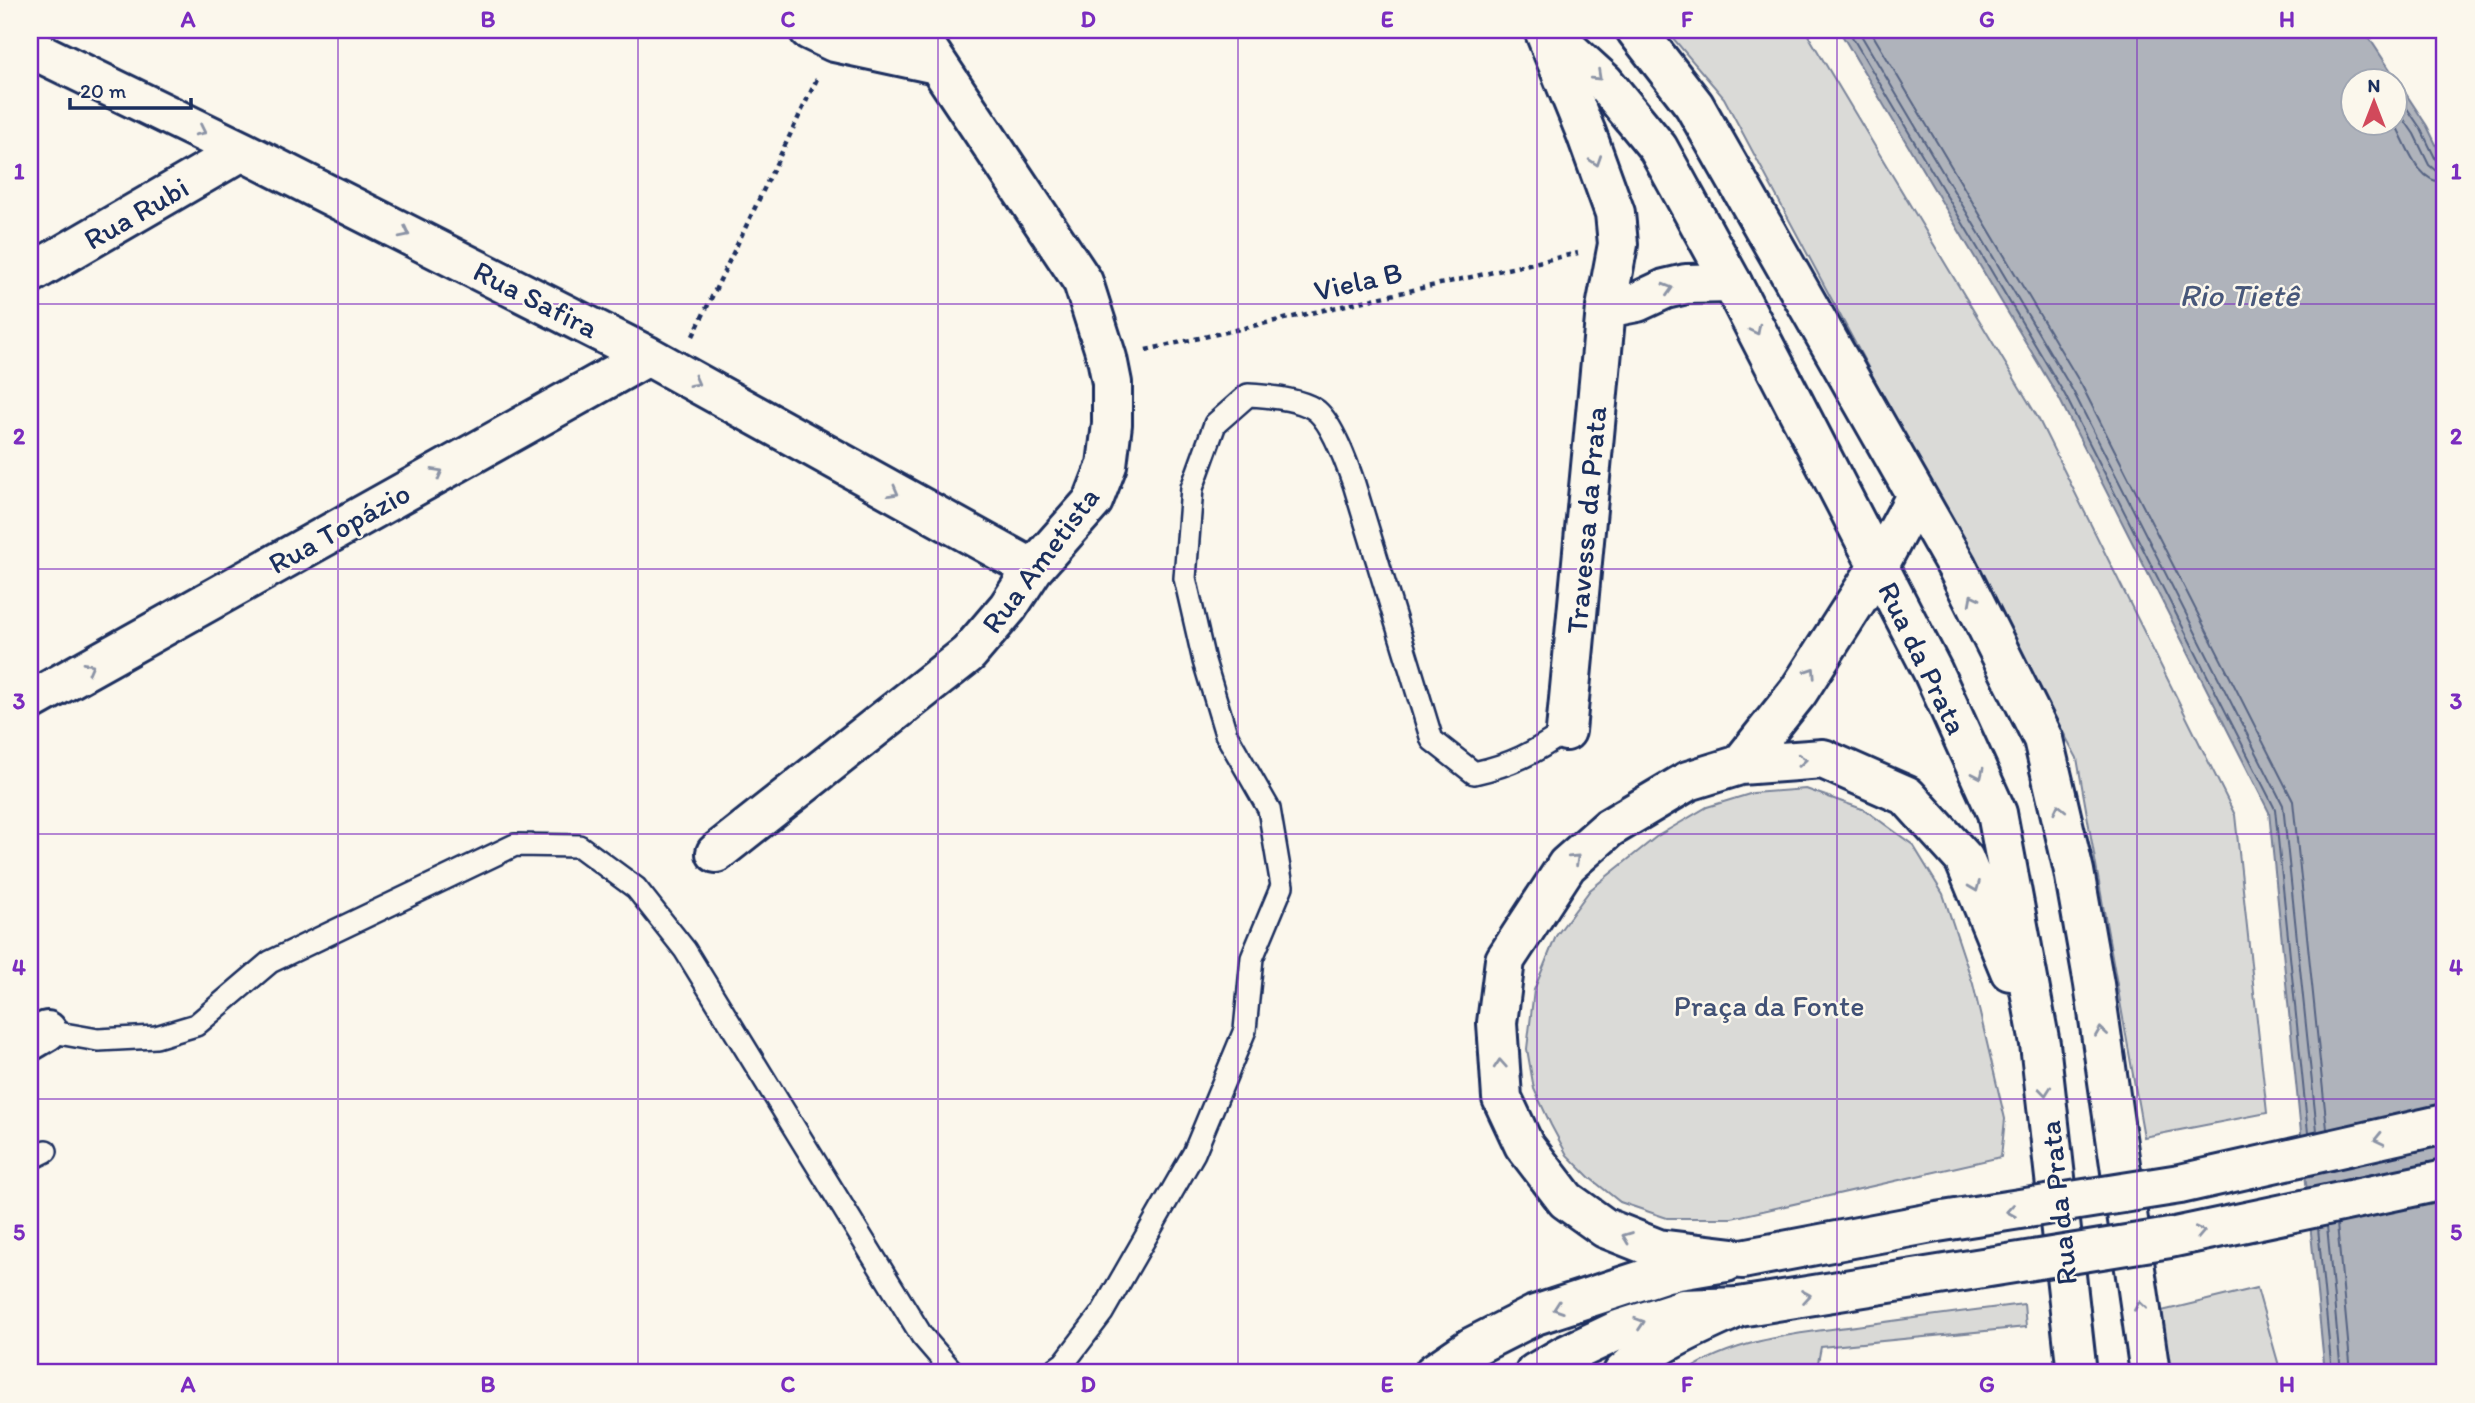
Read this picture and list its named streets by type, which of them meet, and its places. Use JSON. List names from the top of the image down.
{
  "streets": {
    "main road": [
      "Rua Rubi",
      "Rua Safira",
      "Travessa da Prata",
      "Rua Topázio",
      "Rua Ametista",
      "Rua da Prata"
    ],
    "path": ["Viela B"]
  },
  "crossings": [
    ["Rua Rubi", "Rua Safira"],
    ["Viela B", "Travessa da Prata"],
    ["Viela B", "Rua Ametista"],
    ["Rua Safira", "Rua Topázio"],
    ["Rua Safira", "Rua Ametista"],
    ["Travessa da Prata", "Rua da Prata"]
  ],
  "one_way": ["Rua Safira", "Rua Topázio"],
  "water": ["Rio Tietê"],
  "parks": ["Praça da Fonte"],
  "scale_bar": "20 m",
  "north": "top",
  "grid": {
    "columns": [
      "A",
      "B",
      "C",
      "D",
      "E",
      "F",
      "G",
      "H"
    ],
    "rows": [
      "1",
      "2",
      "3",
      "4",
      "5"
    ]
  }
}
